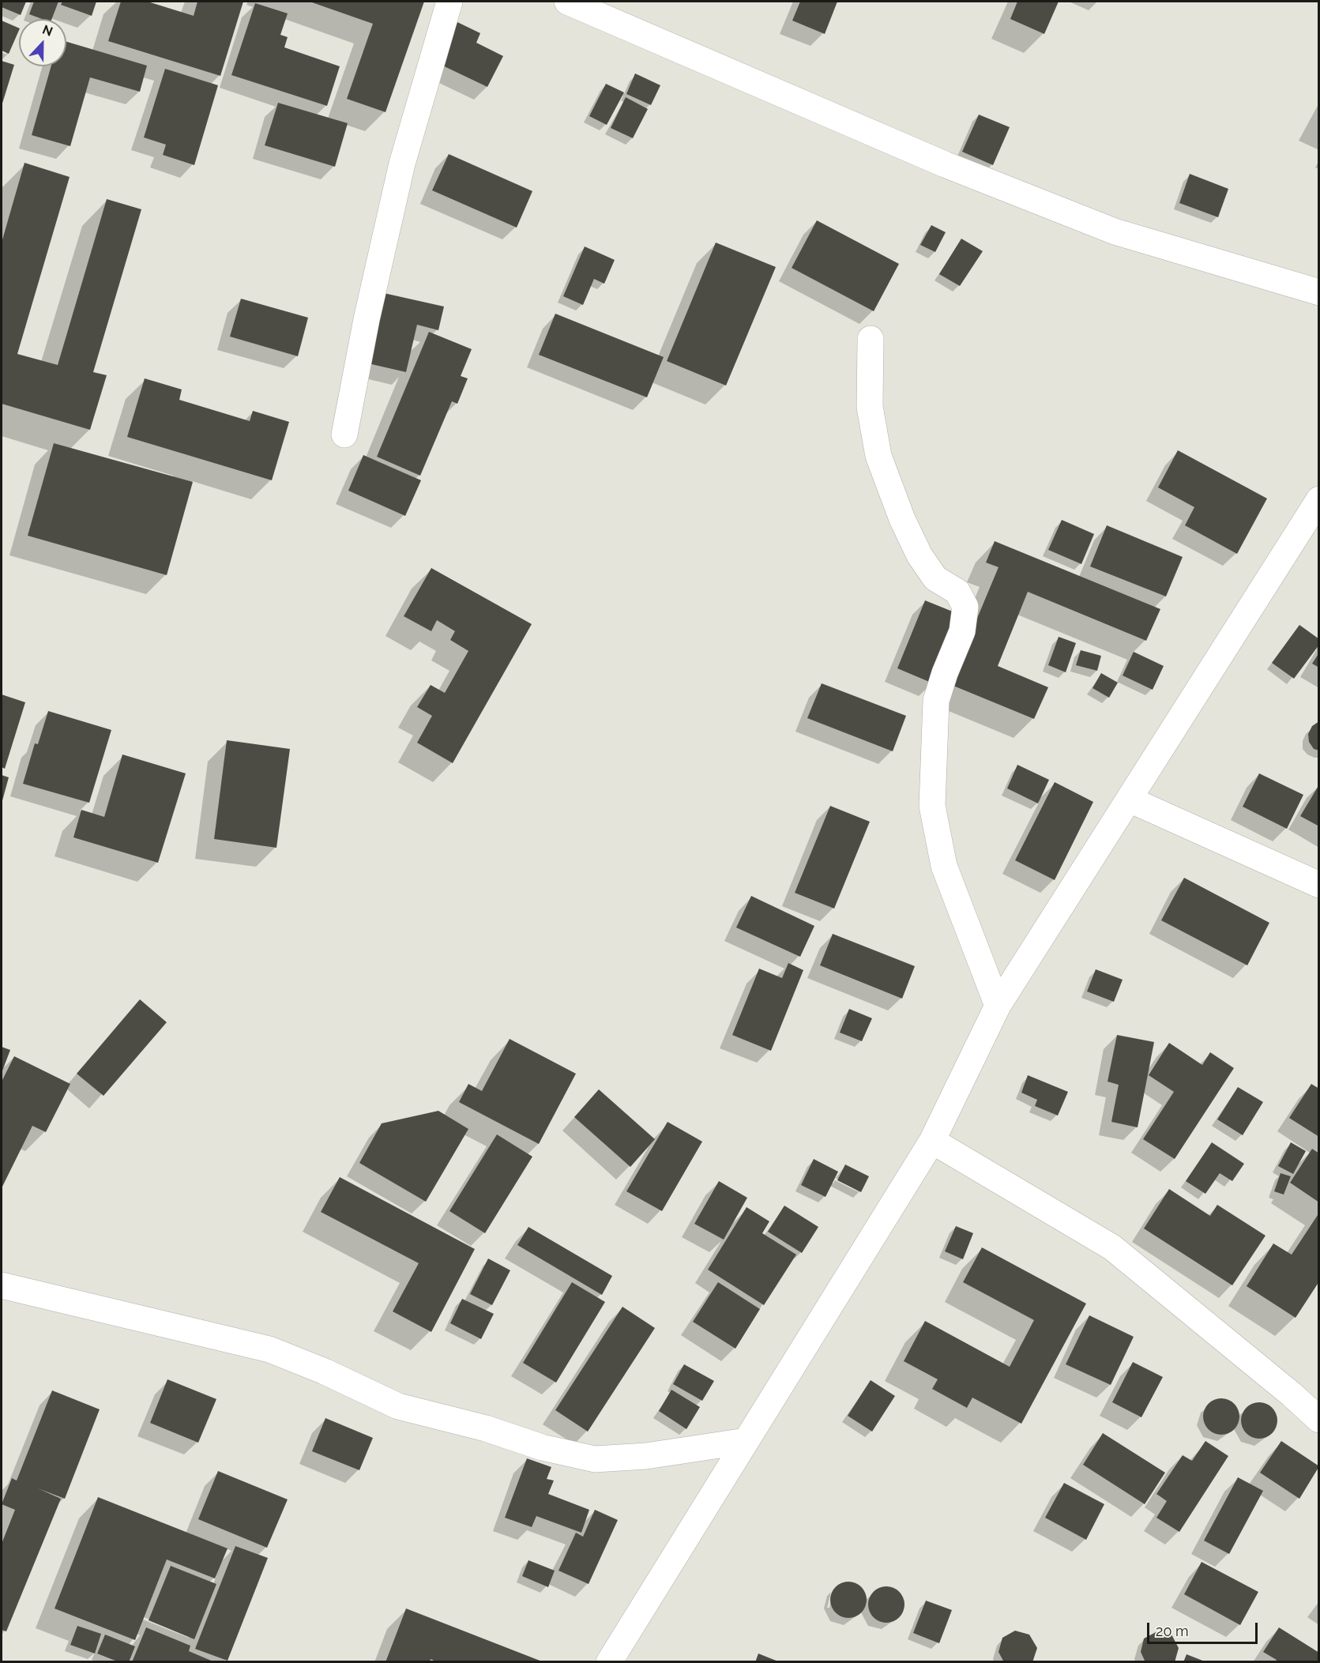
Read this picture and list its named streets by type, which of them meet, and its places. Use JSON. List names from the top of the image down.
{
  "scale_bar": "20 m",
  "north": "top"
}
